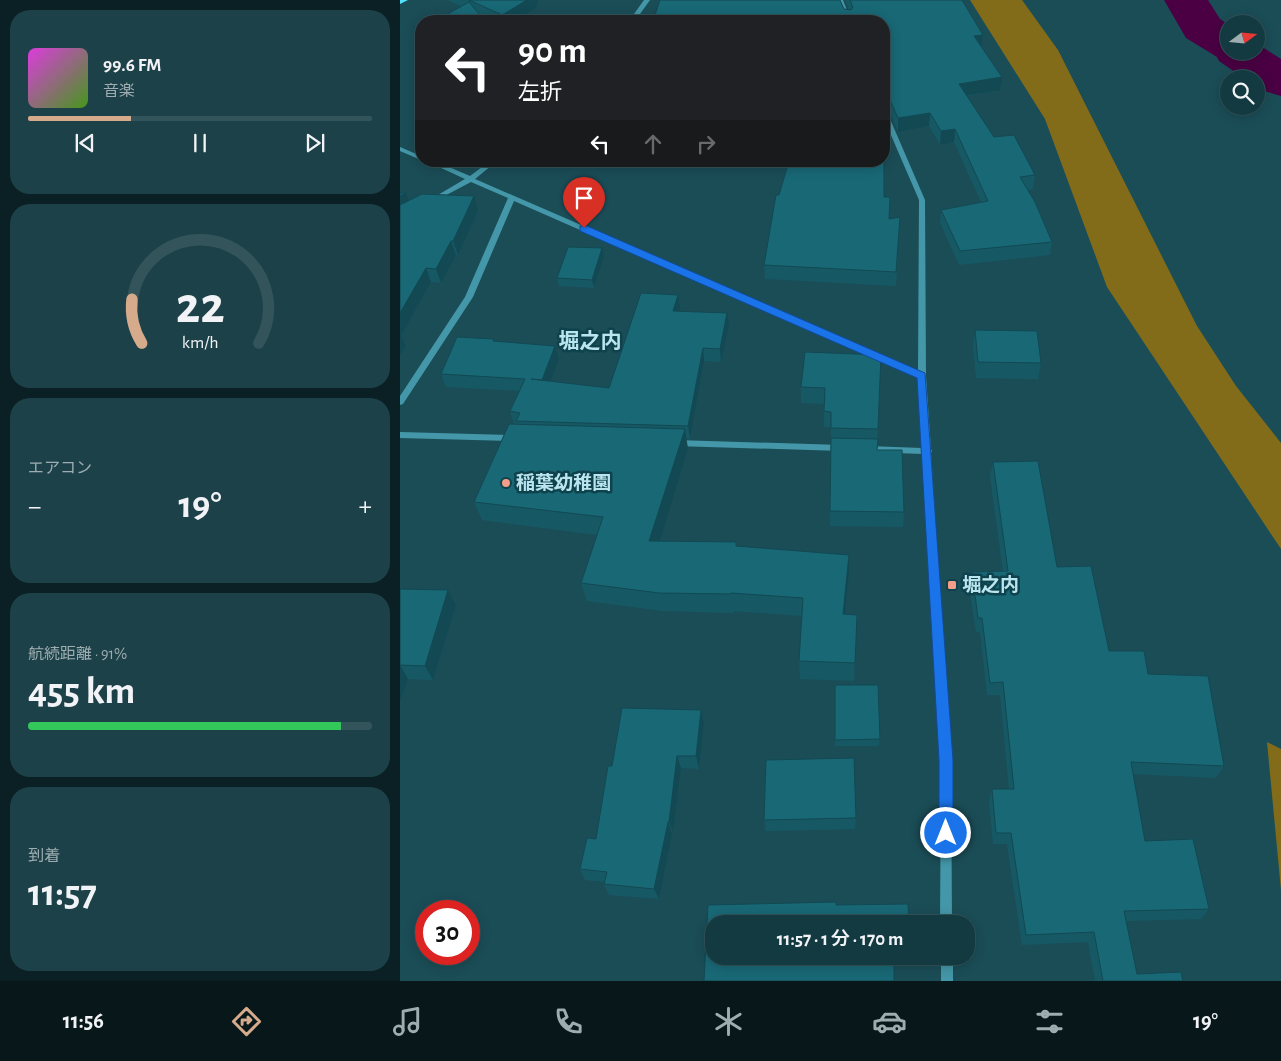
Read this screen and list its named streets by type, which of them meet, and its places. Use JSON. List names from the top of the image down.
{
  "districts": ["堀之内"],
  "places": {
    "other": ["稲葉幼稚園"],
    "transit": ["堀之内"]
  },
  "north": "right",
  "page": {
    "turn": ["90 m", "左折"],
    "song": ["99.6 FM", "音楽"],
    "tile": [
      "エアコン",
      ["航続距離 · 91%", "455 km"],
      ["到着", "11:57"]
    ],
    "heat": ["−", "19°", "+"],
    "limit": "30",
    "trip": "11:57 · 1 分 · 170 m",
    "tabs": ["11:56", "19°"],
    "gauge": ["22", "km/h"]
  }
}
